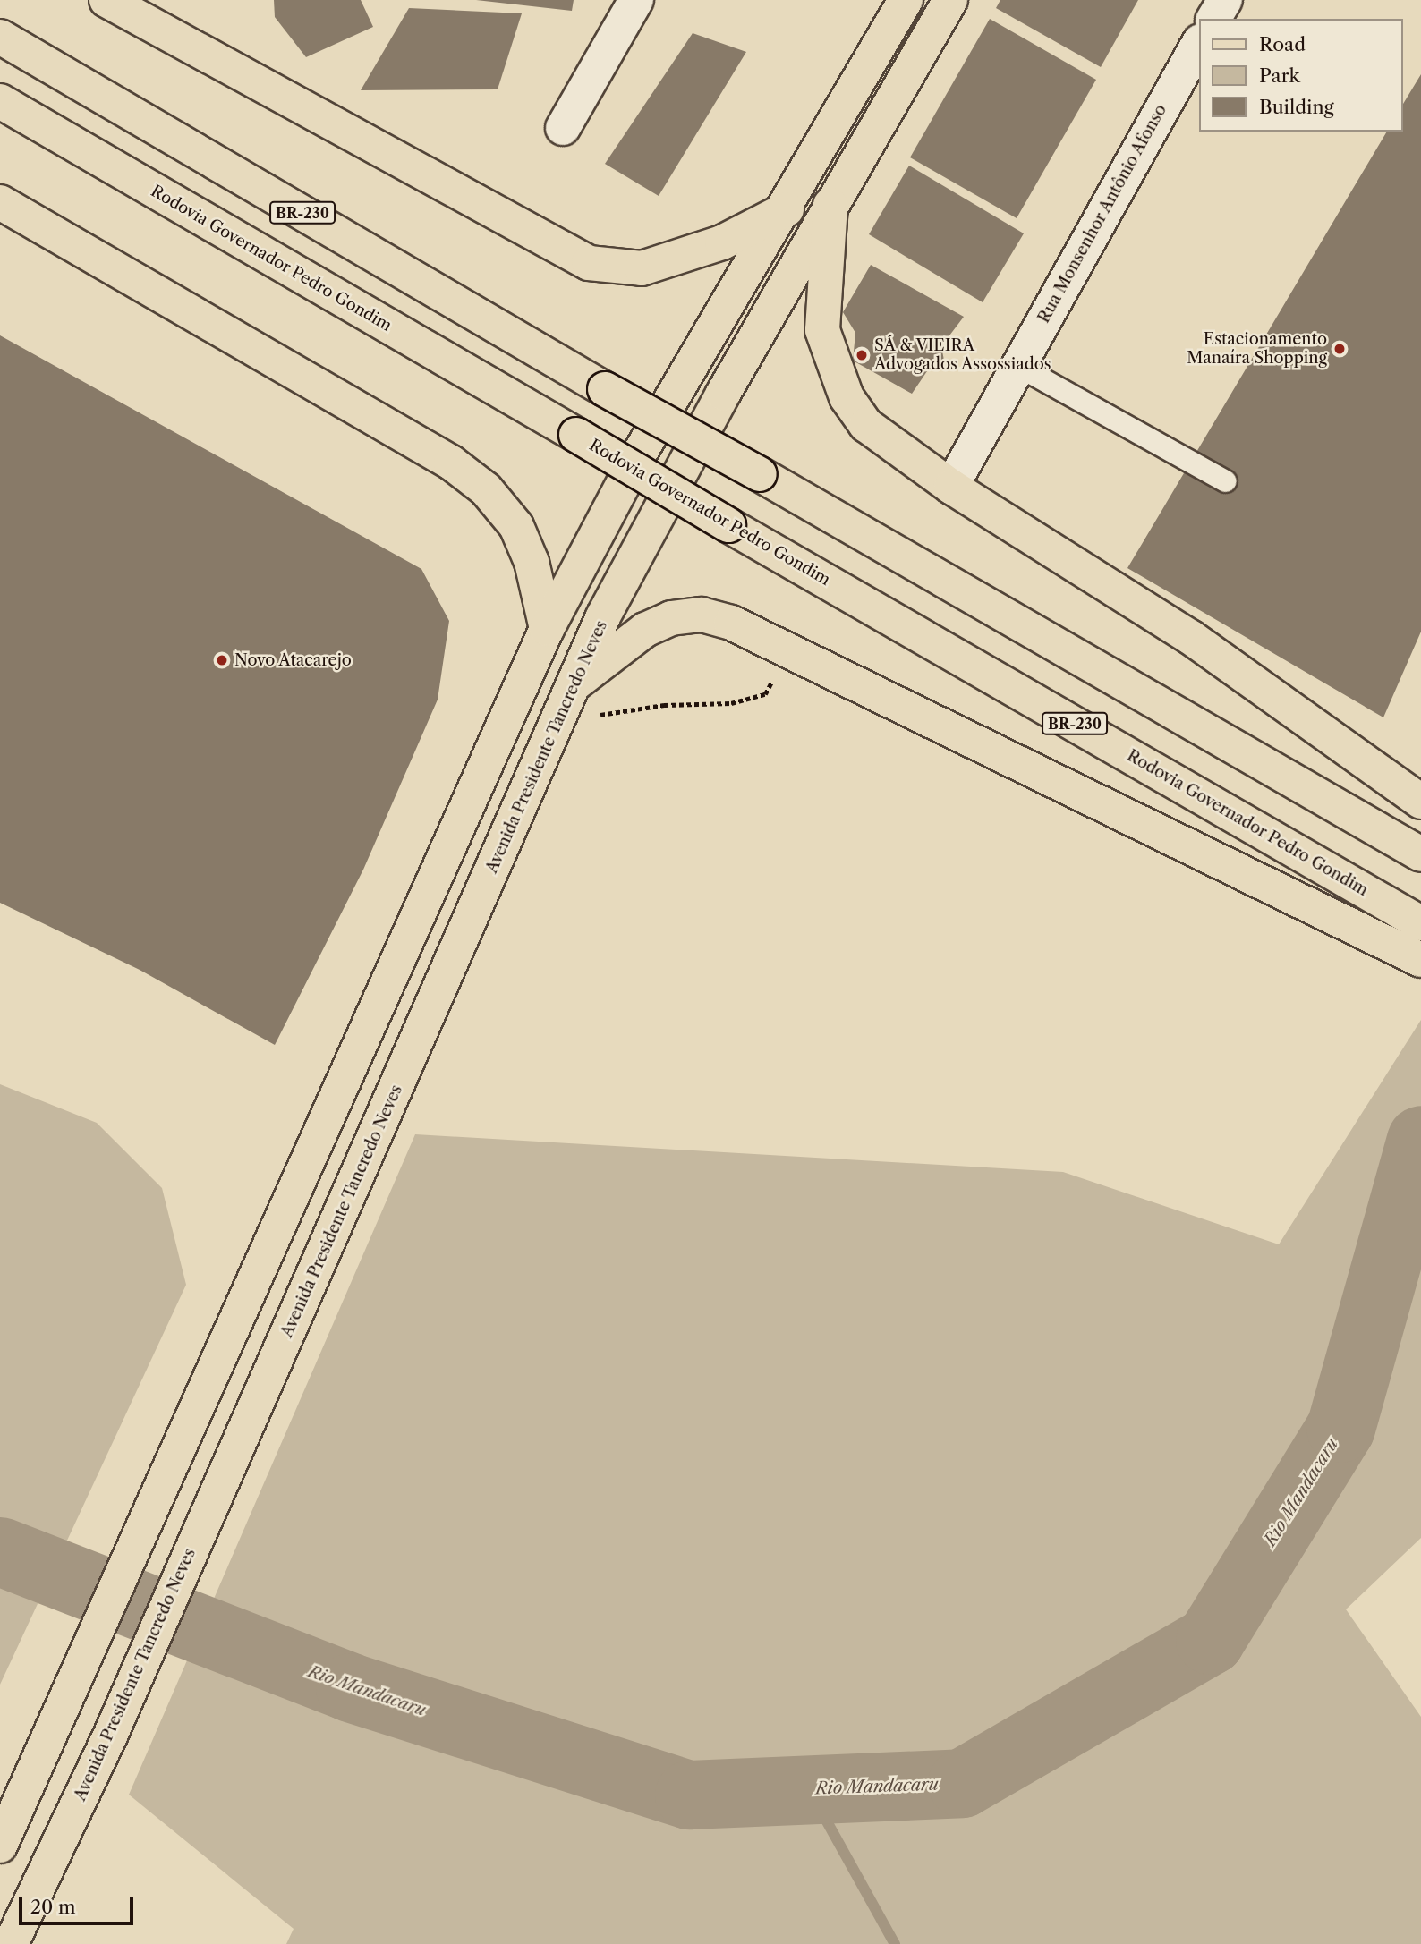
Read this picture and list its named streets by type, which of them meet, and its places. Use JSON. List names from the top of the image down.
{
  "streets": {
    "main road": ["BR-230", "Rodovia Governador Pedro Gondim", "Avenida Presidente Tancredo Neves"],
    "street": ["Rua Monsenhor Antônio Afonso"]
  },
  "water": ["Rio Mandacaru"],
  "places": ["Estacionamento Manaíra Shopping", "SÁ & VIEIRA Advogados Assossiados", "Novo Atacarejo"],
  "legend": ["Road", "Park", "Building"],
  "scale_bar": "20 m"
}
